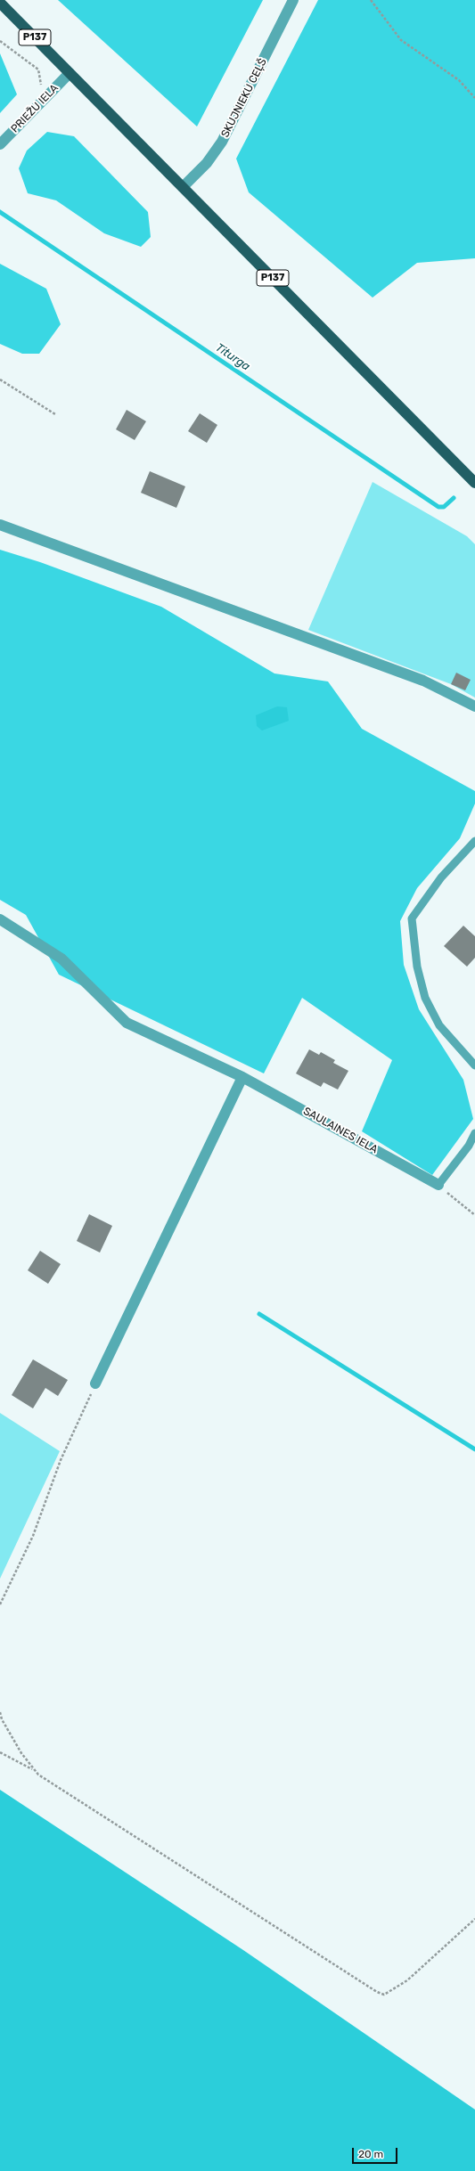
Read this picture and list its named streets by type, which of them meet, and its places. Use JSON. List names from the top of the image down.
{
  "streets": {
    "main road": ["P137"],
    "street": ["SKUJNIEKU CEĻŠ", "PRIEŽU IELA", "SAULAINES IELA"]
  },
  "crossings": [
    ["P137", "SKUJNIEKU CEĻŠ"],
    ["P137", "PRIEŽU IELA"]
  ],
  "water": ["Titurga"],
  "scale_bar": "20 m"
}
